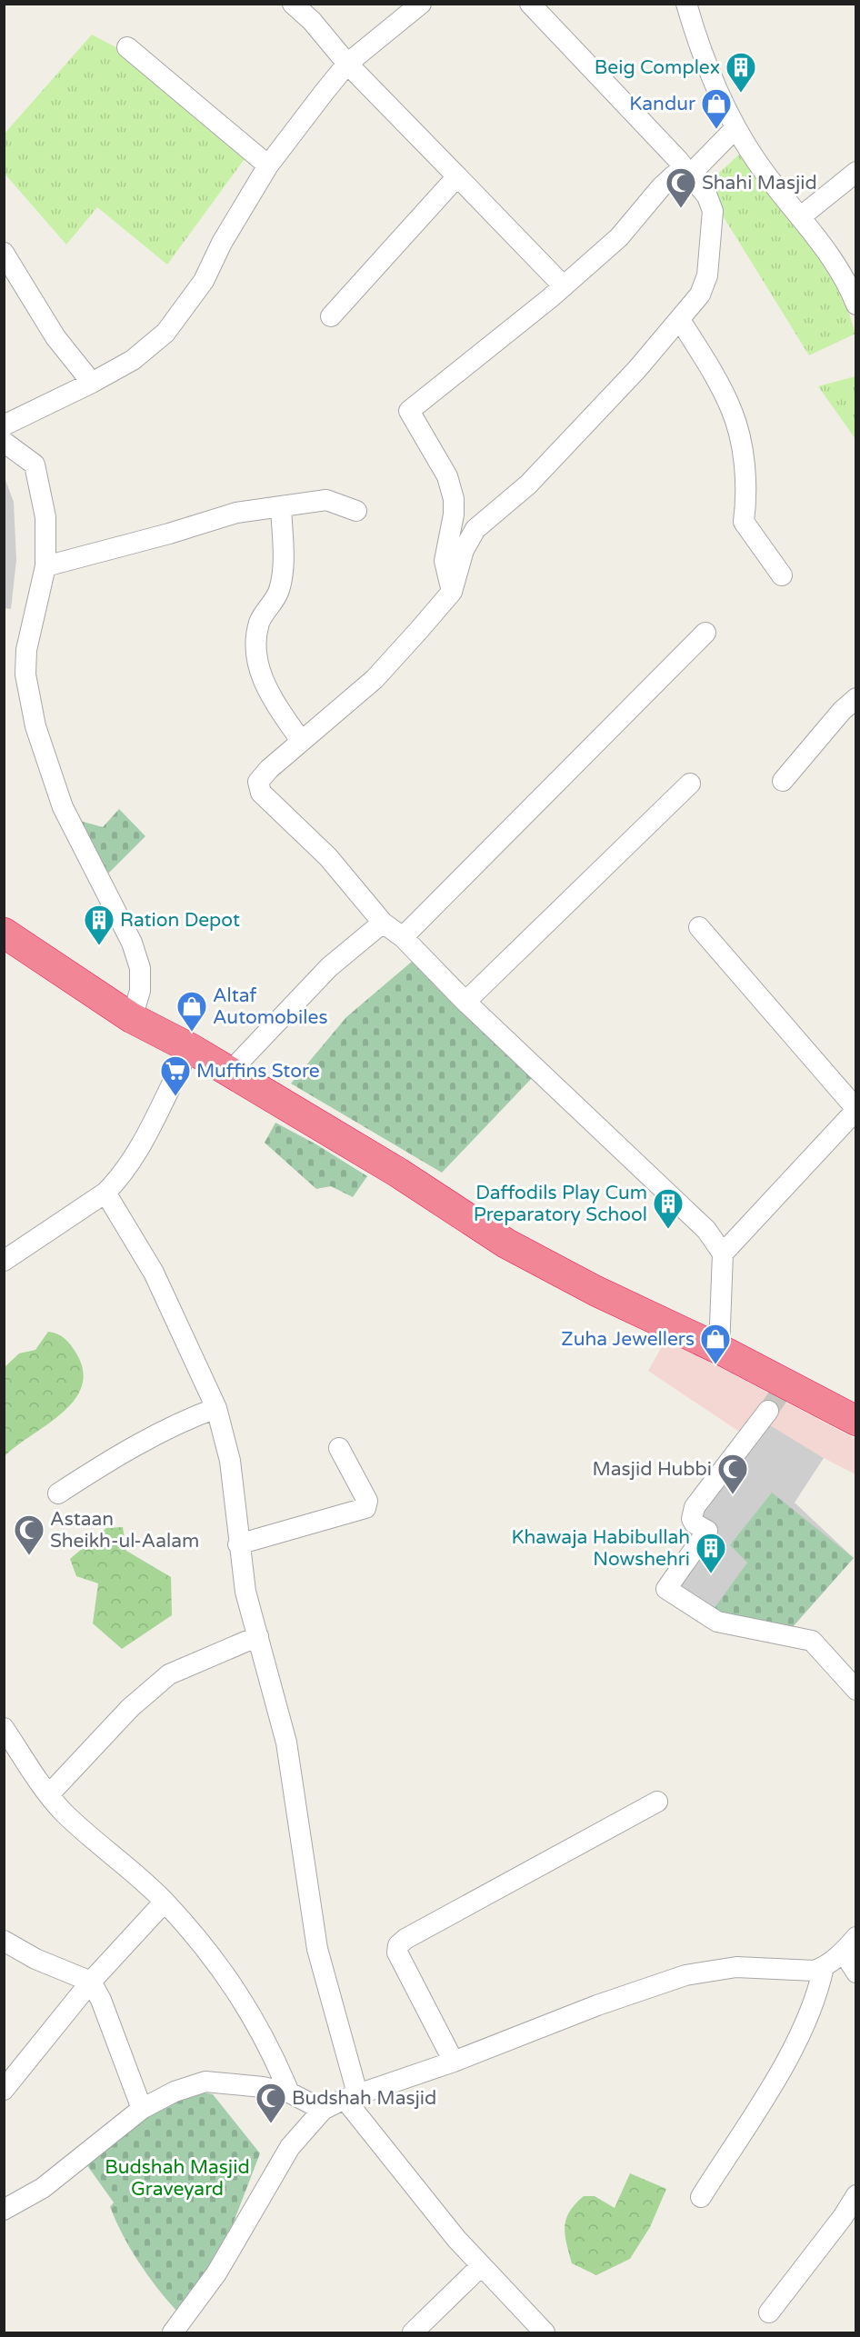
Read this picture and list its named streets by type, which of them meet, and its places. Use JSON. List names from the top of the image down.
{
  "parks": ["Budshah Masjid Graveyard"],
  "places": {
    "building": [
      "Beig Complex",
      "Ration Depot",
      "Daffodils Play Cum Preparatory School",
      "Khawaja Habibullah Nowshehri"
    ],
    "shop": ["Kandur", "Altaf Automobiles", "Zuha Jewellers"],
    "mosque": [
      "Shahi Masjid",
      "Masjid Hubbi",
      "Astaan Sheikh-ul-Aalam",
      "Budshah Masjid"
    ],
    "supermarket": ["Muffins Store"]
  }
}
